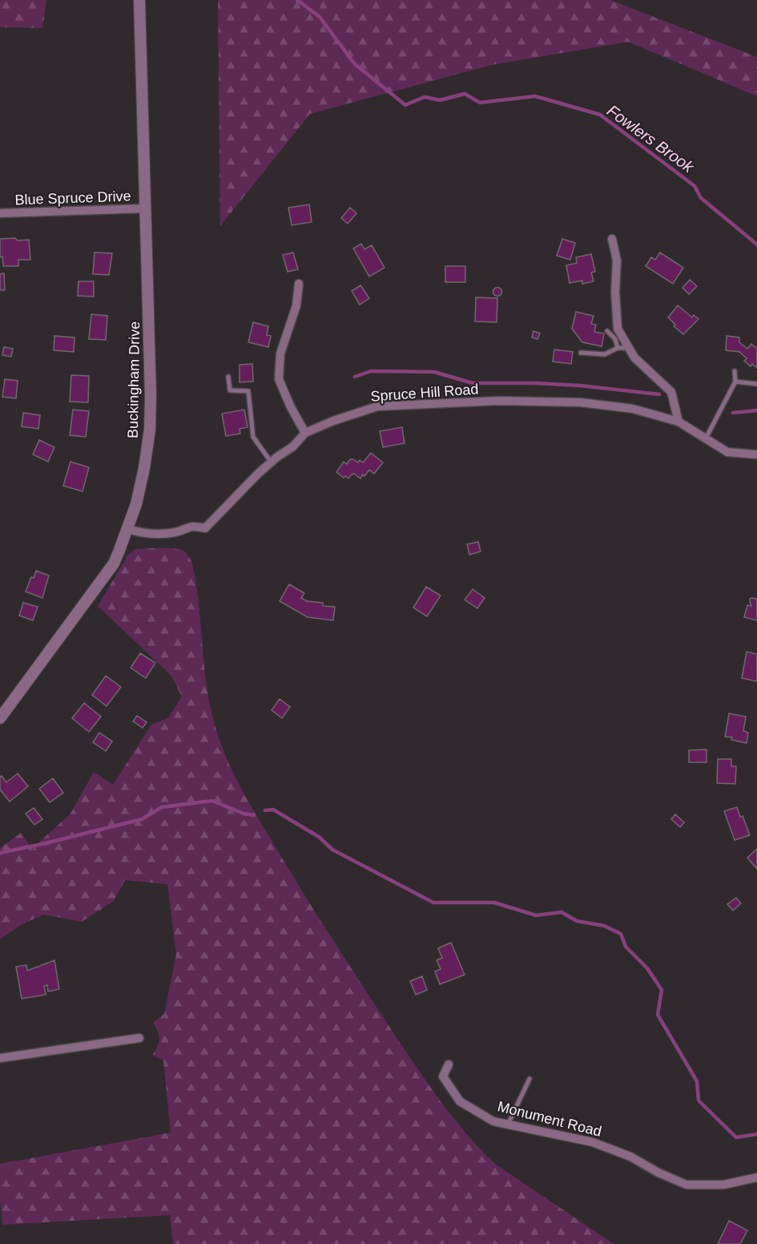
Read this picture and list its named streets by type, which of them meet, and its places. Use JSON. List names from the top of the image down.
{
  "streets": {
    "street": [
      "Blue Spruce Drive",
      "Buckingham Drive",
      "Spruce Hill Road",
      "Monument Road"
    ]
  },
  "crossings": [
    ["Blue Spruce Drive", "Buckingham Drive"],
    ["Buckingham Drive", "Spruce Hill Road"]
  ],
  "water": ["Fowlers Brook"]
}
